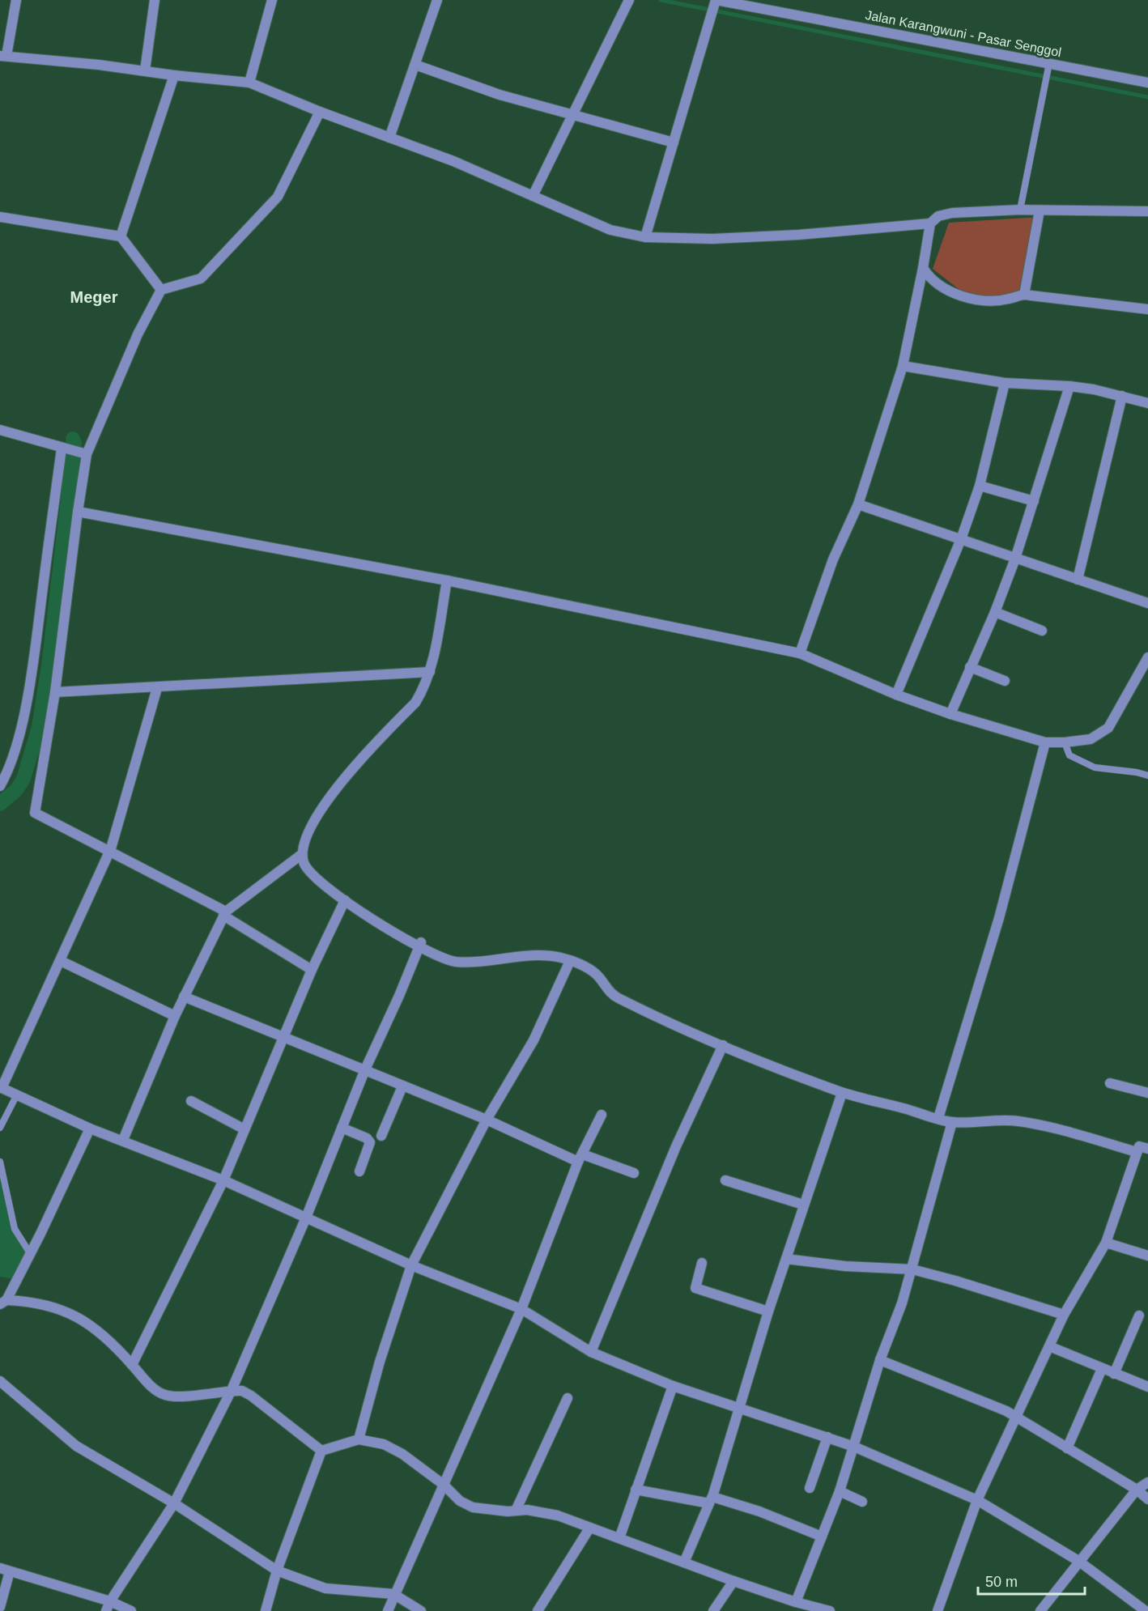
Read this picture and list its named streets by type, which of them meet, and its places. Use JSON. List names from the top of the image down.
{
  "streets": {
    "street": ["Jalan Karangwuni - Pasar Senggol"]
  },
  "districts": ["Meger"],
  "scale_bar": "50 m"
}
